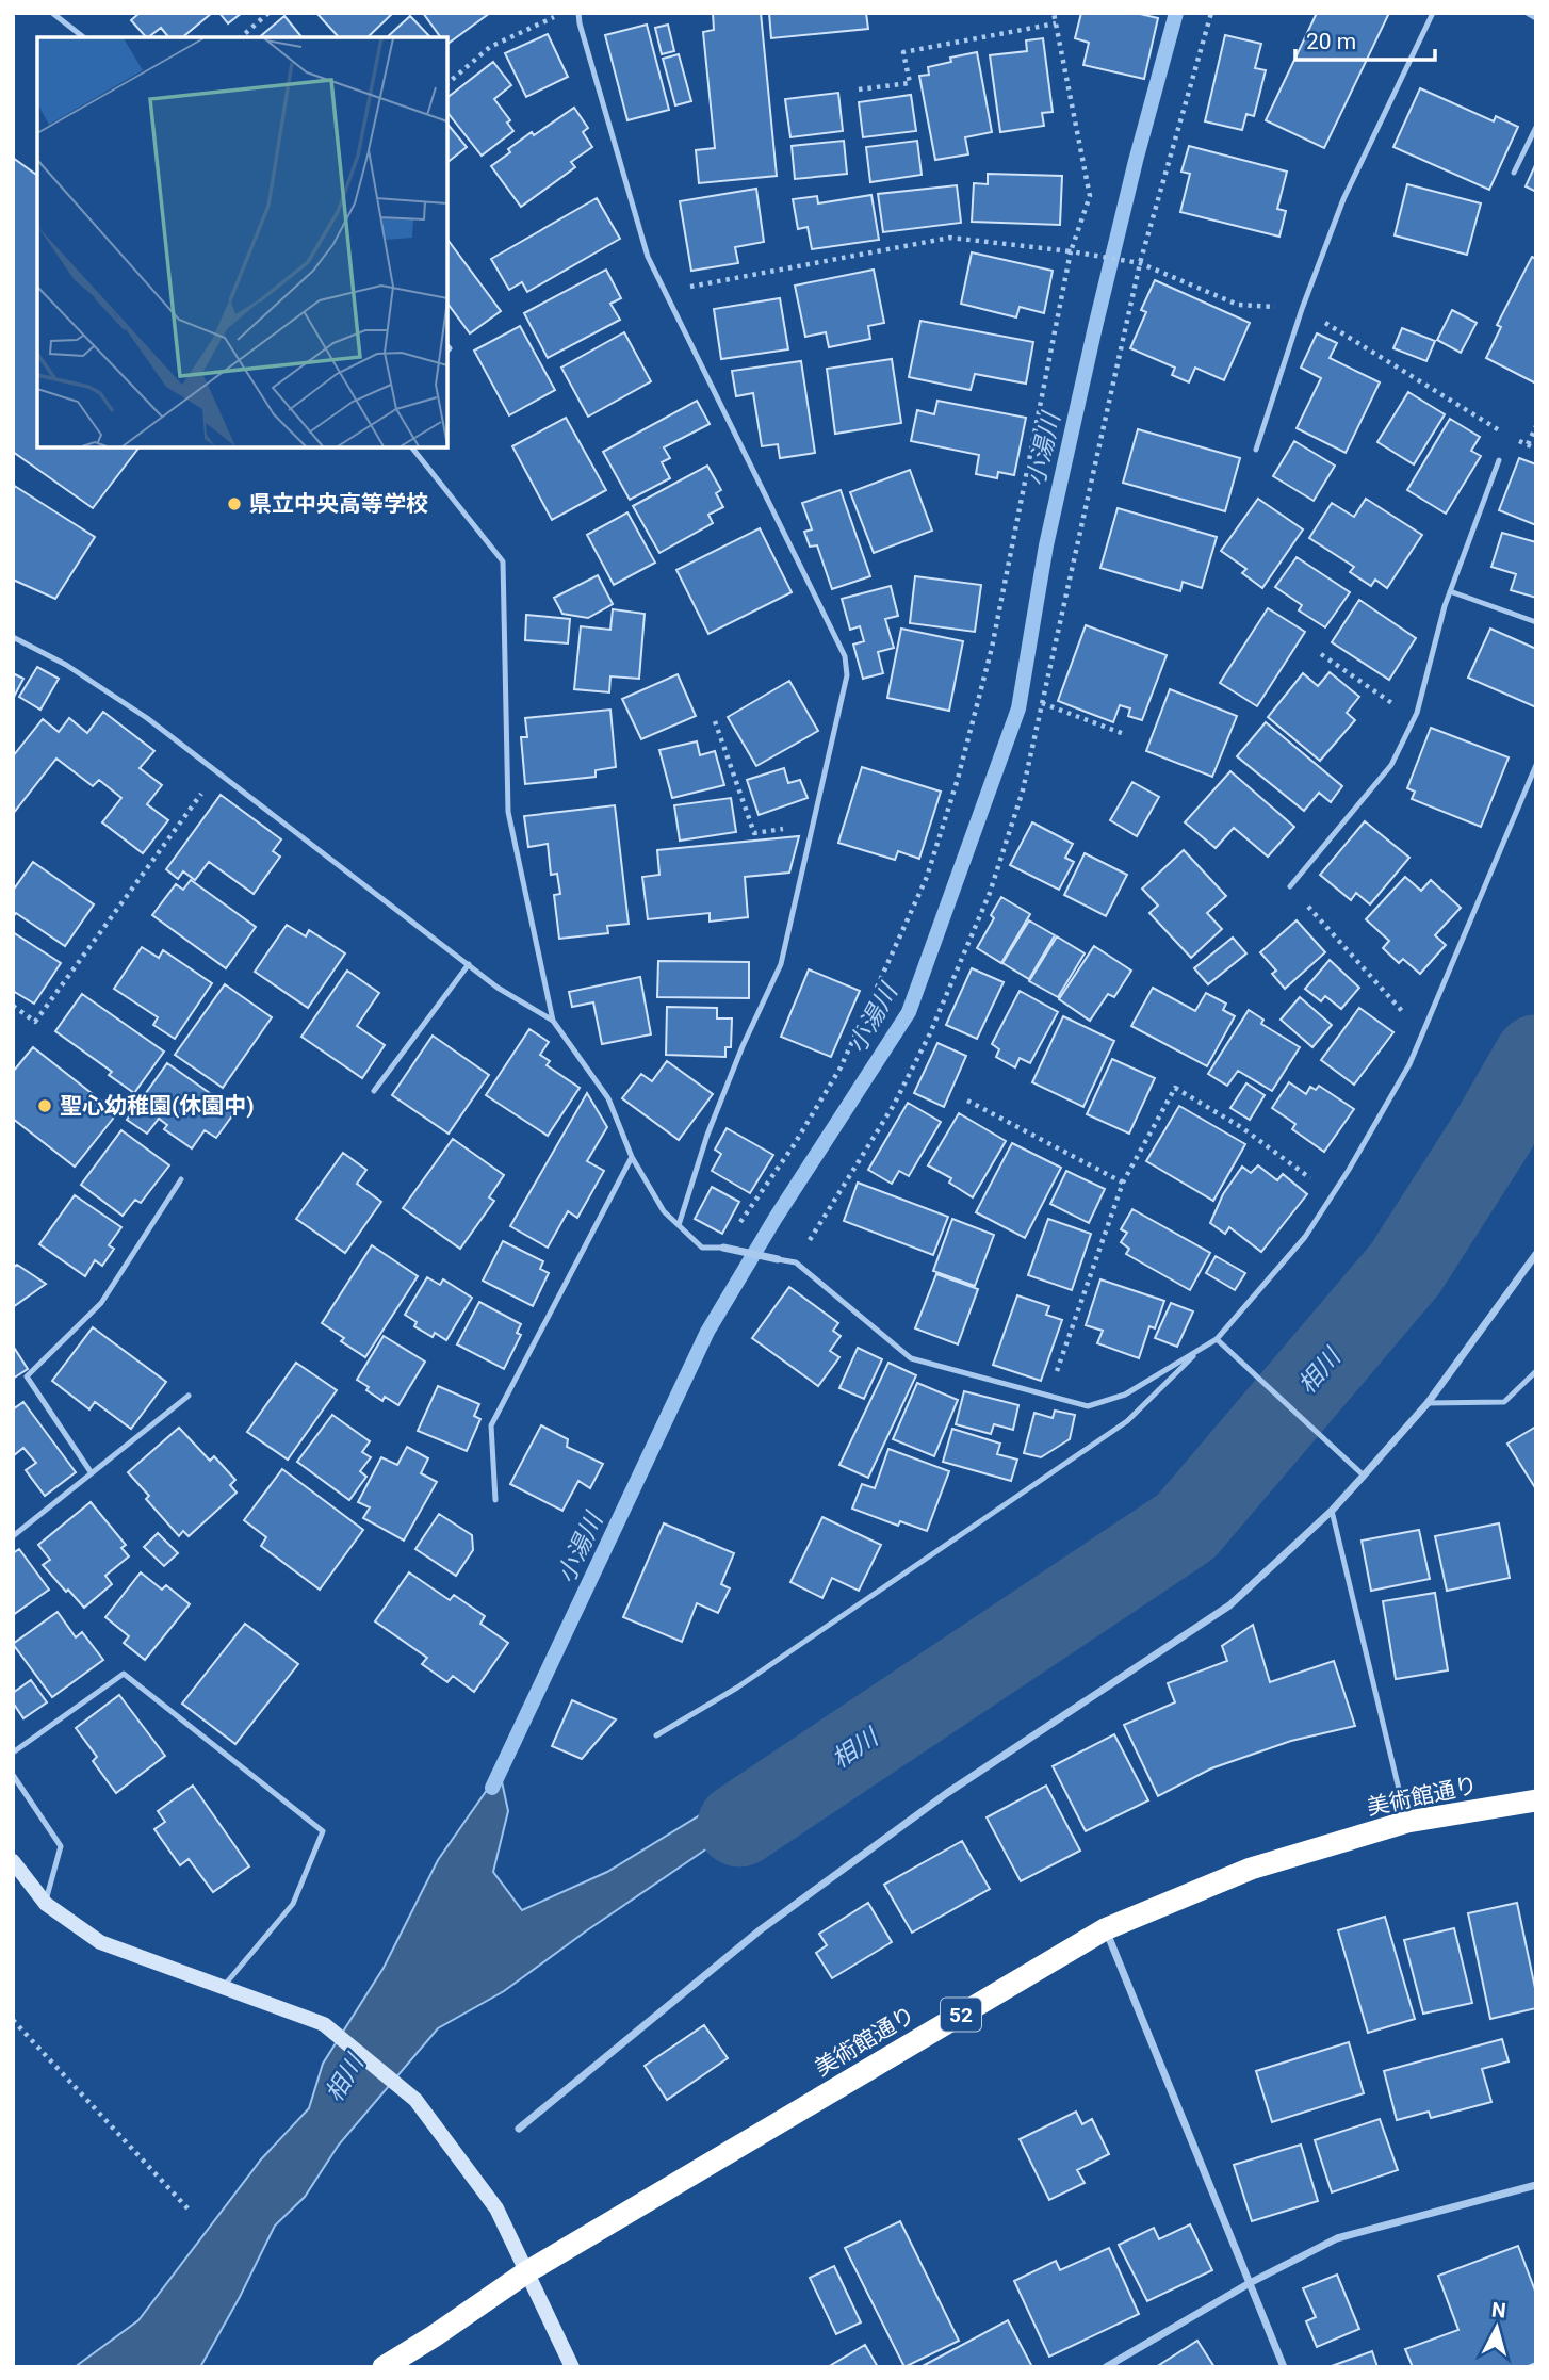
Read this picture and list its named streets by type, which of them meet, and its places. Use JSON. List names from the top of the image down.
{
  "streets": {
    "highway": ["美術館通り", "52"]
  },
  "water": ["小湯川", "相川"],
  "places": ["県立中央高等学校", "聖心幼稚園(休園中)"],
  "scale_bar": "20 m",
  "north": "top"
}
